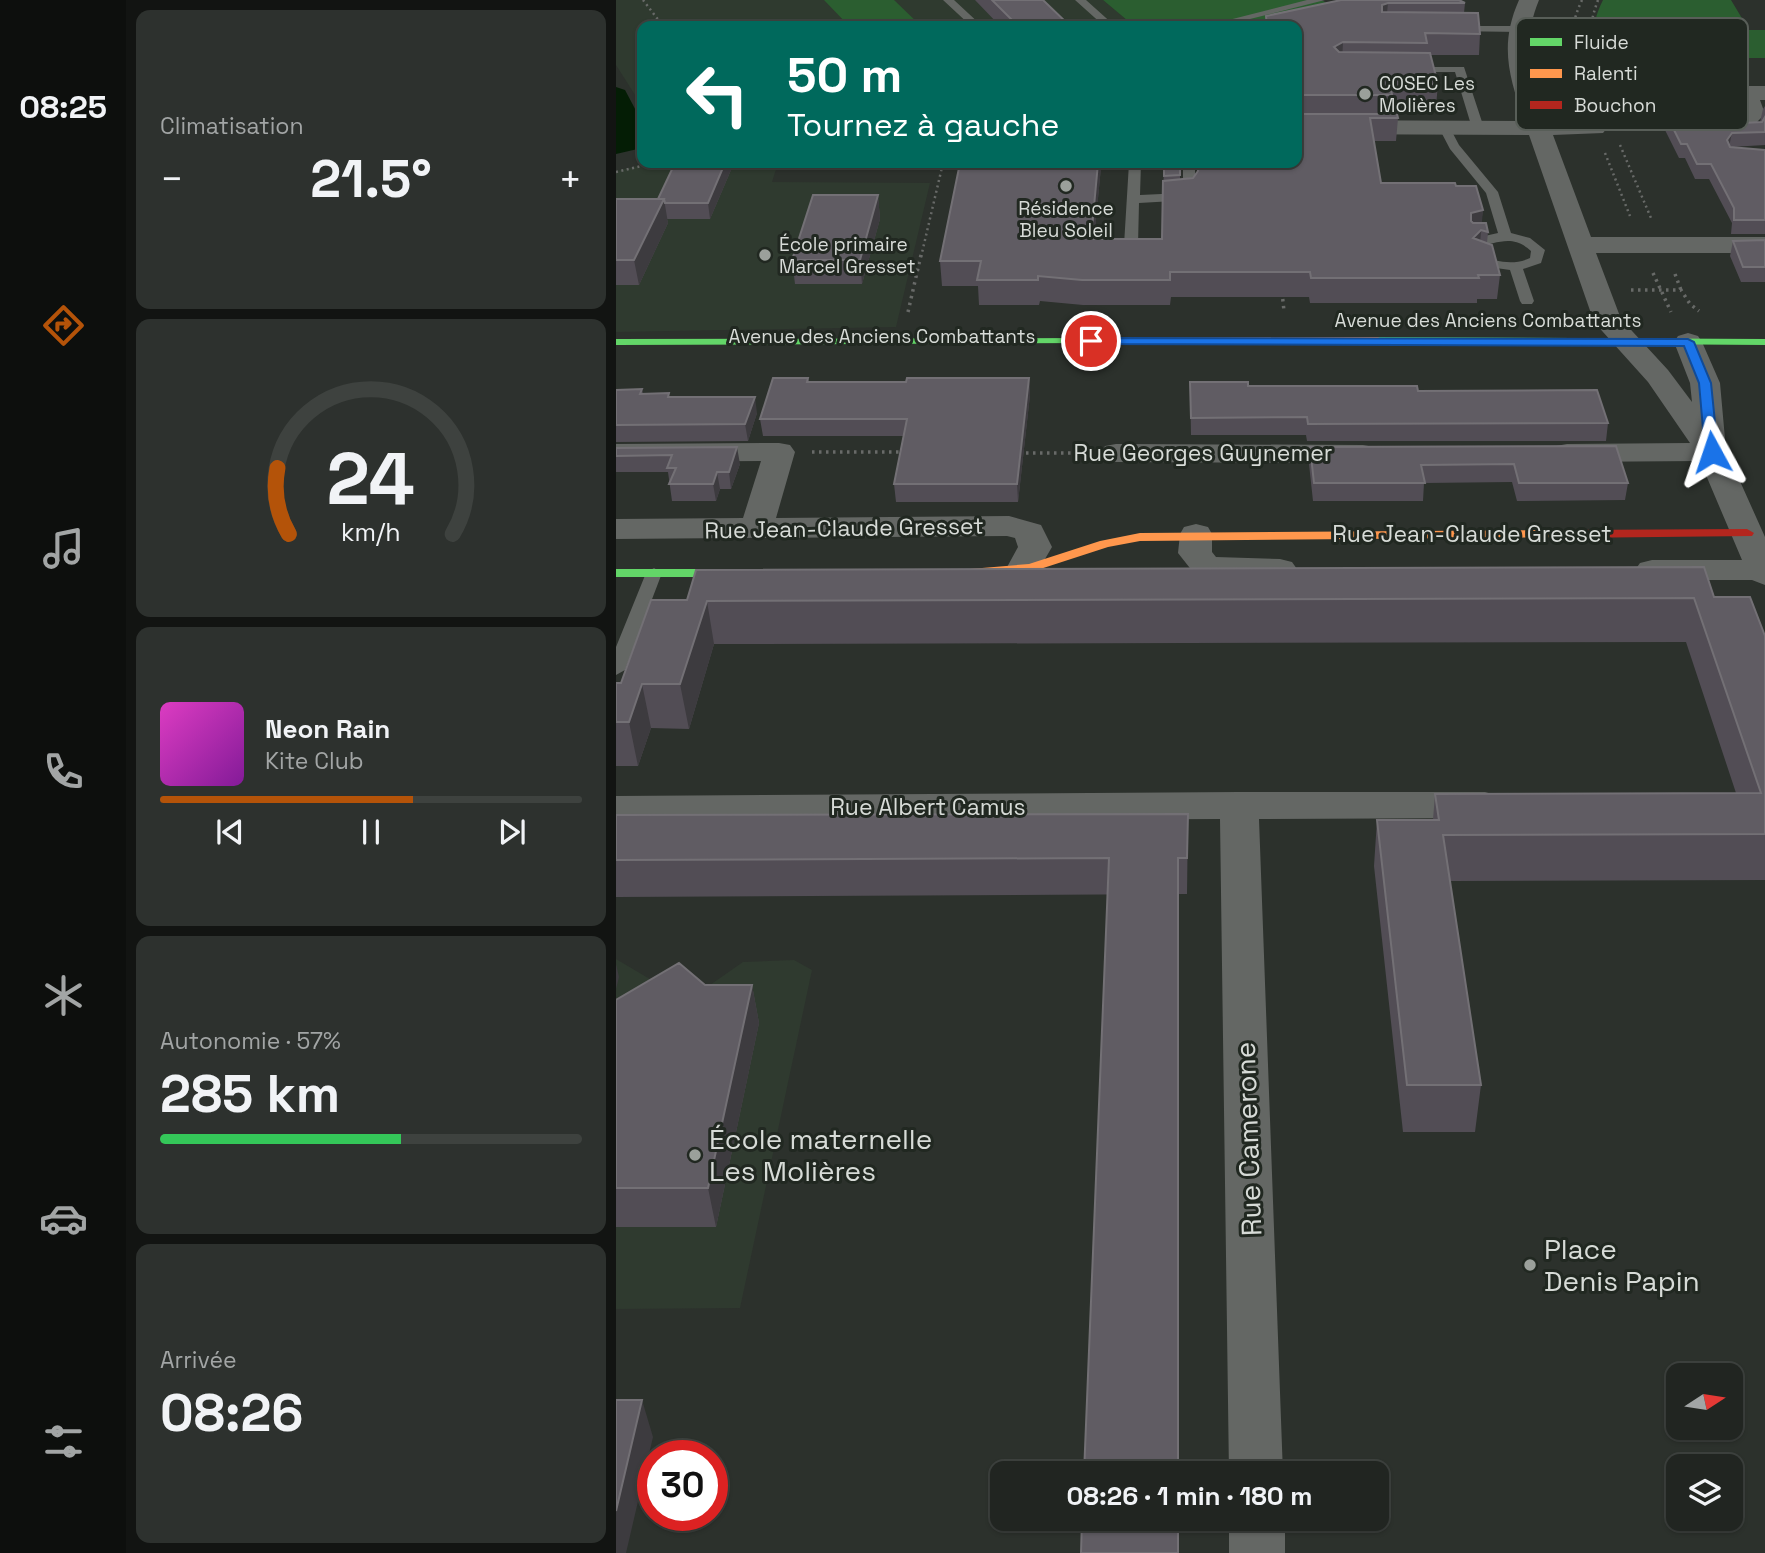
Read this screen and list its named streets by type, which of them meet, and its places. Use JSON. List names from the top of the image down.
{
  "streets": {
    "main road": ["Avenue des Anciens Combattants", "Rue Jean-Claude Gresset"],
    "street": ["Rue Georges Guynemer", "Rue Albert Camus", "Rue Camerone"]
  },
  "crossings": [
    ["Rue Albert Camus", "Rue Camerone"]
  ],
  "places": [
    "COSEC Les Molières",
    "Résidence Bleu Soleil",
    "École primaire Marcel Gresset",
    "École maternelle Les Molières",
    "Place Denis Papin"
  ],
  "legend": ["Fluide", "Ralenti", "Bouchon"],
  "north": "right",
  "page": {
    "tabs": "08:25",
    "tile": [
      "Climatisation",
      ["Autonomie · 57%", "285 km"],
      ["Arrivée", "08:26"]
    ],
    "turn": ["50 m", "Tournez à gauche"],
    "heat": ["−", "21.5°", "+"],
    "song": ["Neon Rain", "Kite Club"],
    "limit": "30",
    "trip": "08:26 · 1 min · 180 m",
    "gauge": ["24", "km/h"]
  }
}
